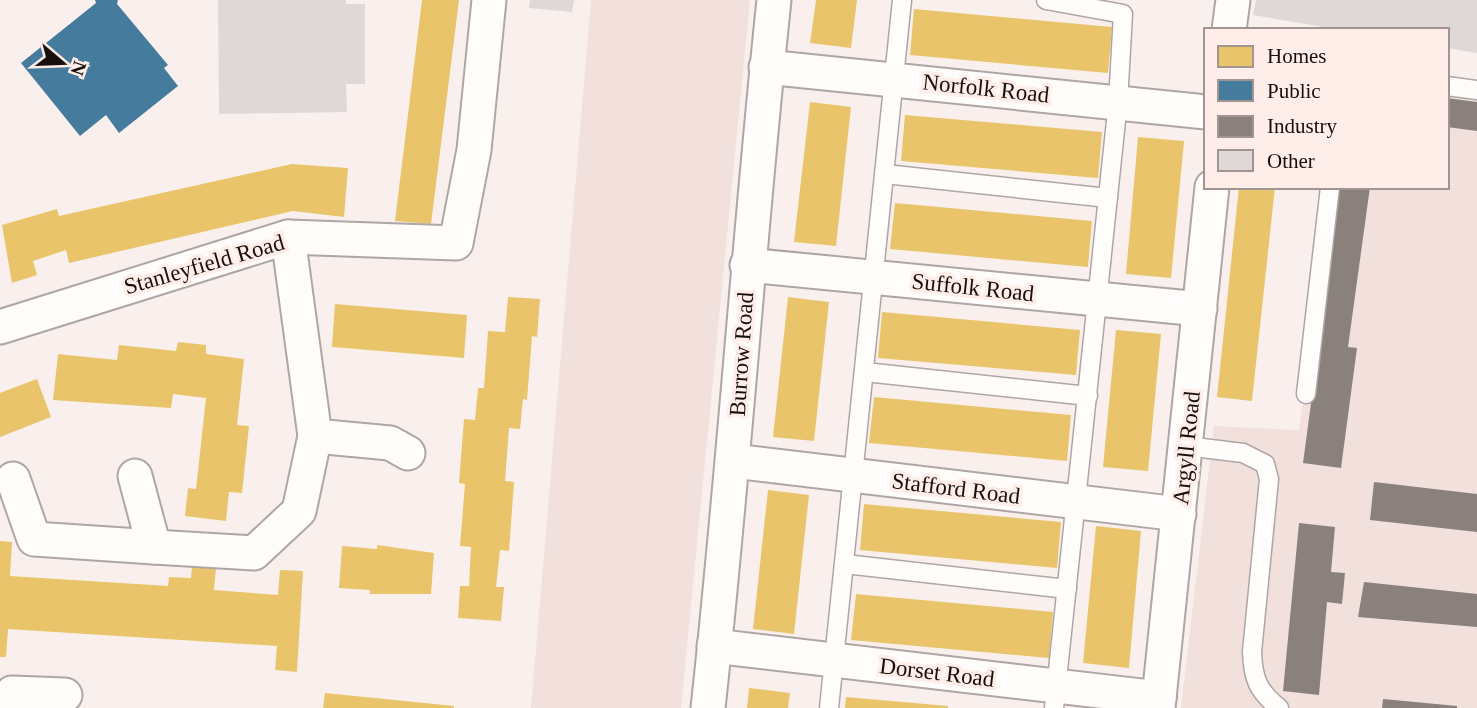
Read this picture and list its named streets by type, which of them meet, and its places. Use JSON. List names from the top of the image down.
{
  "streets": {
    "street": [
      "Norfolk Road",
      "Stanleyfield Road",
      "Suffolk Road",
      "Burrow Road",
      "Argyll Road",
      "Stafford Road",
      "Dorset Road"
    ]
  },
  "crossings": [
    ["Norfolk Road", "Burrow Road"],
    ["Suffolk Road", "Burrow Road"],
    ["Suffolk Road", "Argyll Road"],
    ["Burrow Road", "Stafford Road"],
    ["Burrow Road", "Dorset Road"],
    ["Argyll Road", "Stafford Road"],
    ["Argyll Road", "Dorset Road"]
  ],
  "legend": [
    "Homes",
    "Public",
    "Industry",
    "Other"
  ],
  "north": "right"
}
